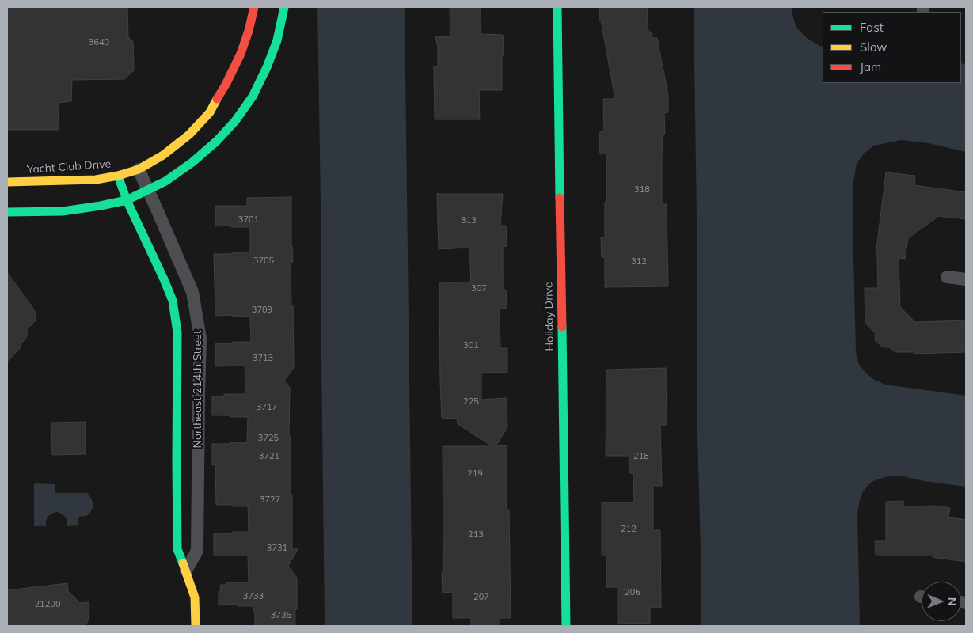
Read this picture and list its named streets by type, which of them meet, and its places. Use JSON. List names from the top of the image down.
{
  "streets": {
    "street": ["Yacht Club Drive", "Holiday Drive", "Northeast 214th Street"]
  },
  "crossings": [
    ["Yacht Club Drive", "Northeast 214th Street"]
  ],
  "house_numbers": [
    "3640",
    "318",
    "3701",
    "313",
    "3705",
    "312",
    "307",
    "3709",
    "301",
    "3713",
    "225",
    "3717",
    "3725",
    "3721",
    "218",
    "219",
    "3727",
    "212",
    "213",
    "3731",
    "206",
    "3733",
    "207",
    "21200",
    "3735"
  ],
  "legend": ["Fast", "Slow", "Jam"],
  "north": "right"
}
